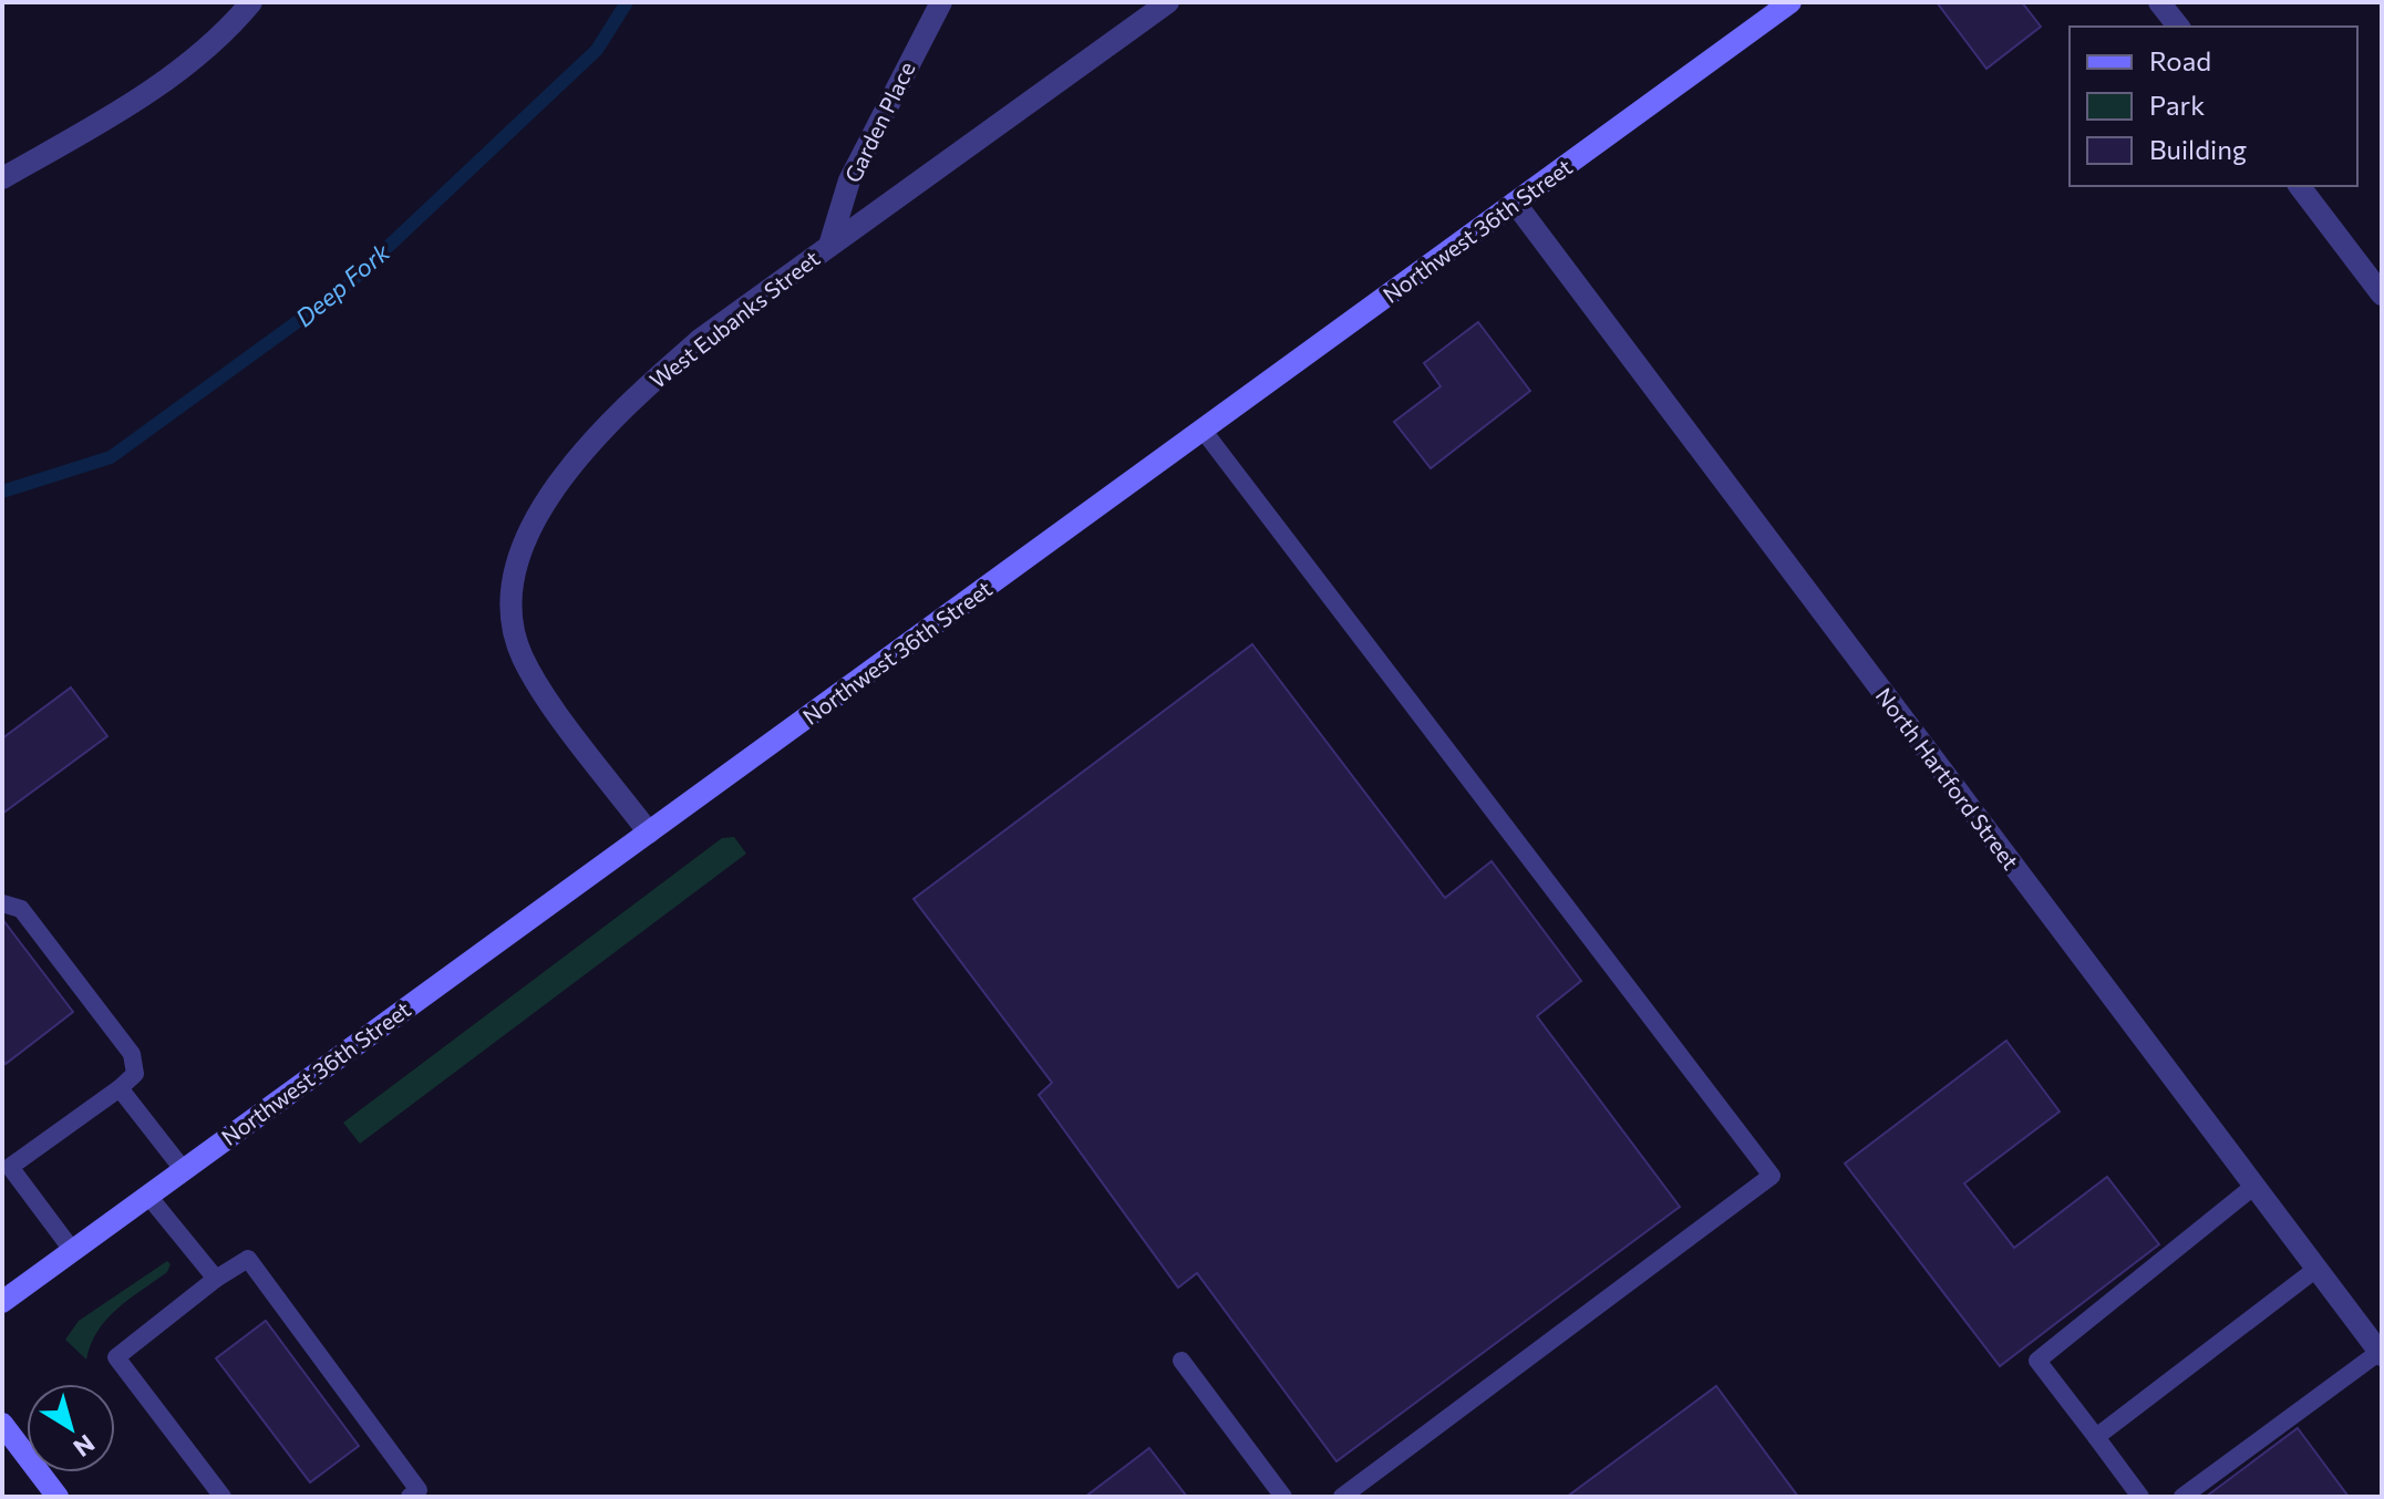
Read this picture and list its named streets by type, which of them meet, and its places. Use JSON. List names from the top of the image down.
{
  "streets": {
    "main road": ["Northwest 36th Street"],
    "street": ["Garden Place", "West Eubanks Street", "North Hartford Street"]
  },
  "crossings": [
    ["Garden Place", "West Eubanks Street"],
    ["Northwest 36th Street", "West Eubanks Street"],
    ["Northwest 36th Street", "North Hartford Street"]
  ],
  "water": ["Deep Fork"],
  "legend": ["Road", "Park", "Building"],
  "north": "bottom right"
}
